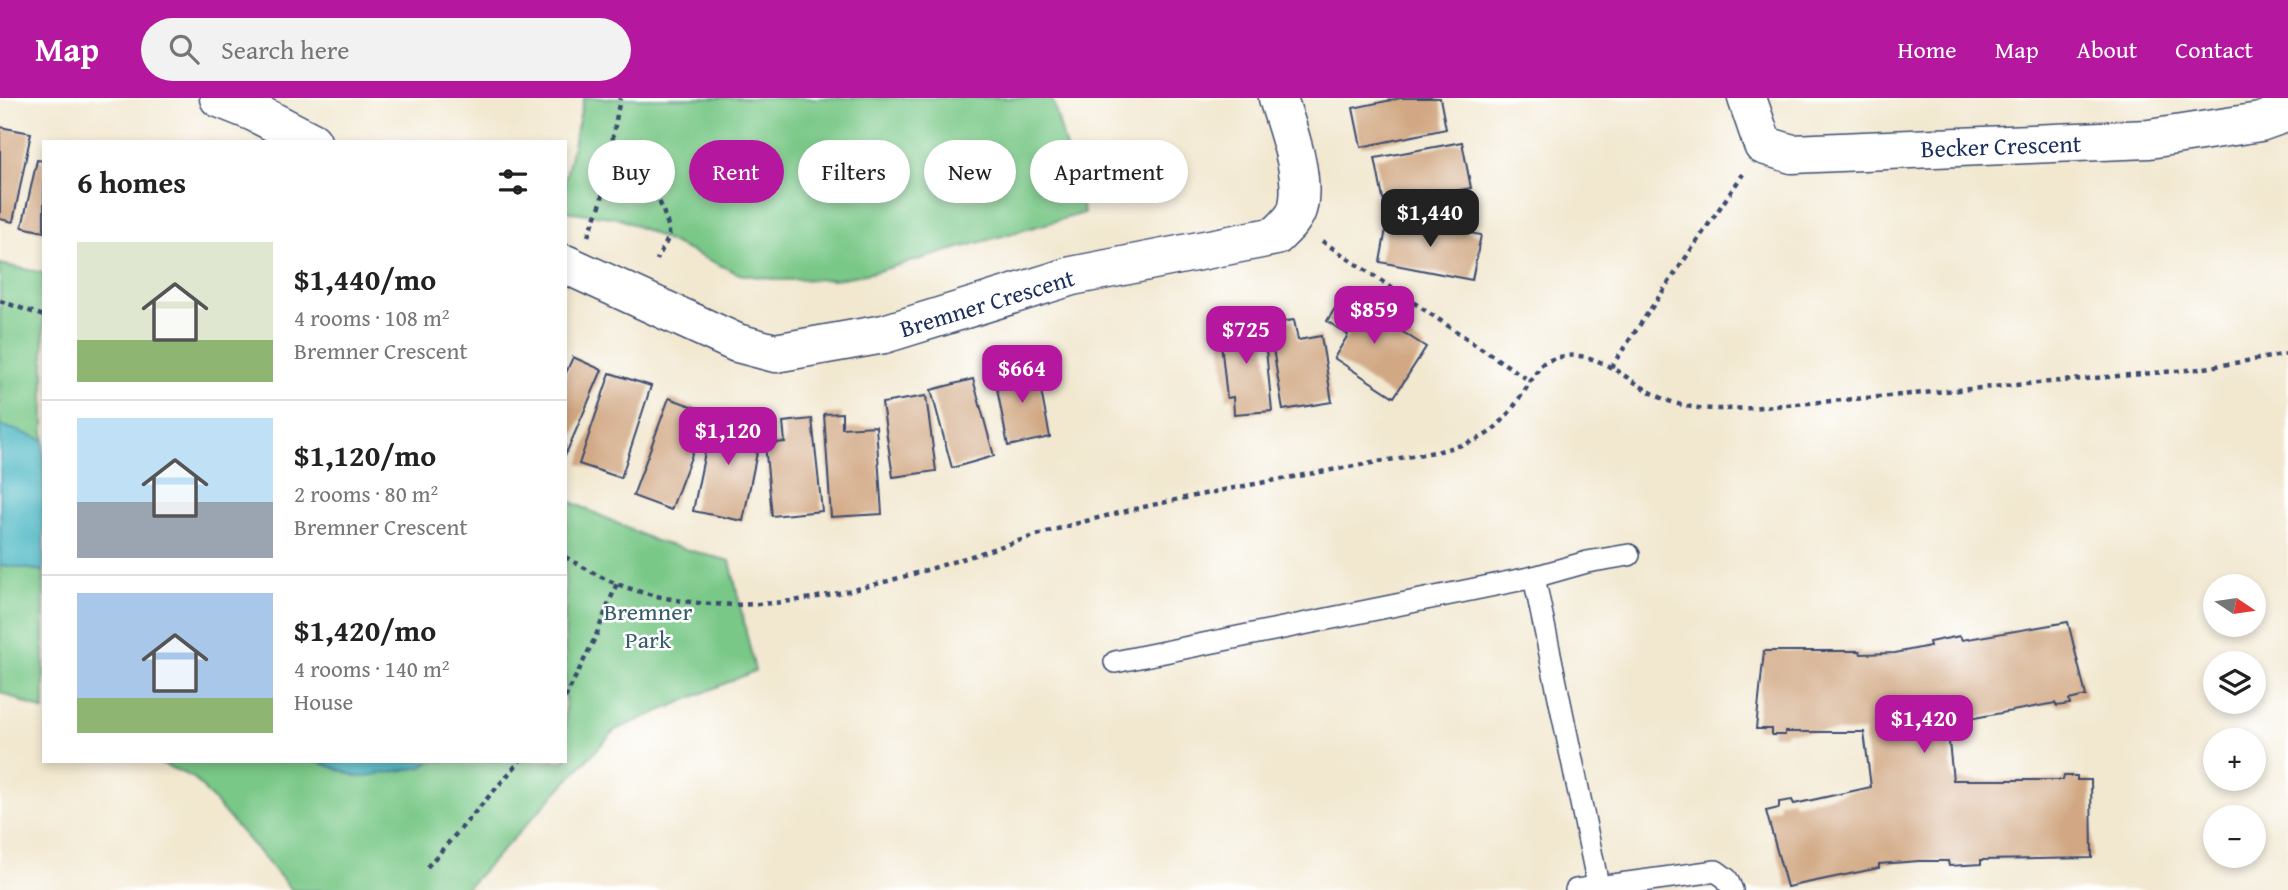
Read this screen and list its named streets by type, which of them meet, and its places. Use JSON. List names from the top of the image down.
{
  "streets": {
    "street": ["Becker Crescent", "Bremner Crescent"]
  },
  "parks": ["Bremner Park"],
  "north": "right",
  "page": {
    "header": "Map",
    "search": "Search here",
    "nav": [
      "Home",
      "Map",
      "About",
      "Contact"
    ],
    "chip": [
      "Buy",
      "Rent",
      "Filters",
      "New",
      "Apartment"
    ],
    "heading": "6 homes",
    "price": [
      "$1,440",
      "$859",
      "$725",
      "$664",
      "$1,120",
      "$1,420"
    ],
    "list": [
      {
        "name": "$1,440/mo",
        "note": "4 rooms · 108 m² · Bremner Crescent"
      },
      {
        "name": "$1,120/mo",
        "note": "2 rooms · 80 m² · Bremner Crescent"
      },
      {
        "name": "$1,420/mo",
        "note": "4 rooms · 140 m² · House"
      }
    ],
    "map_buttons": ["+", "−"]
  }
}
